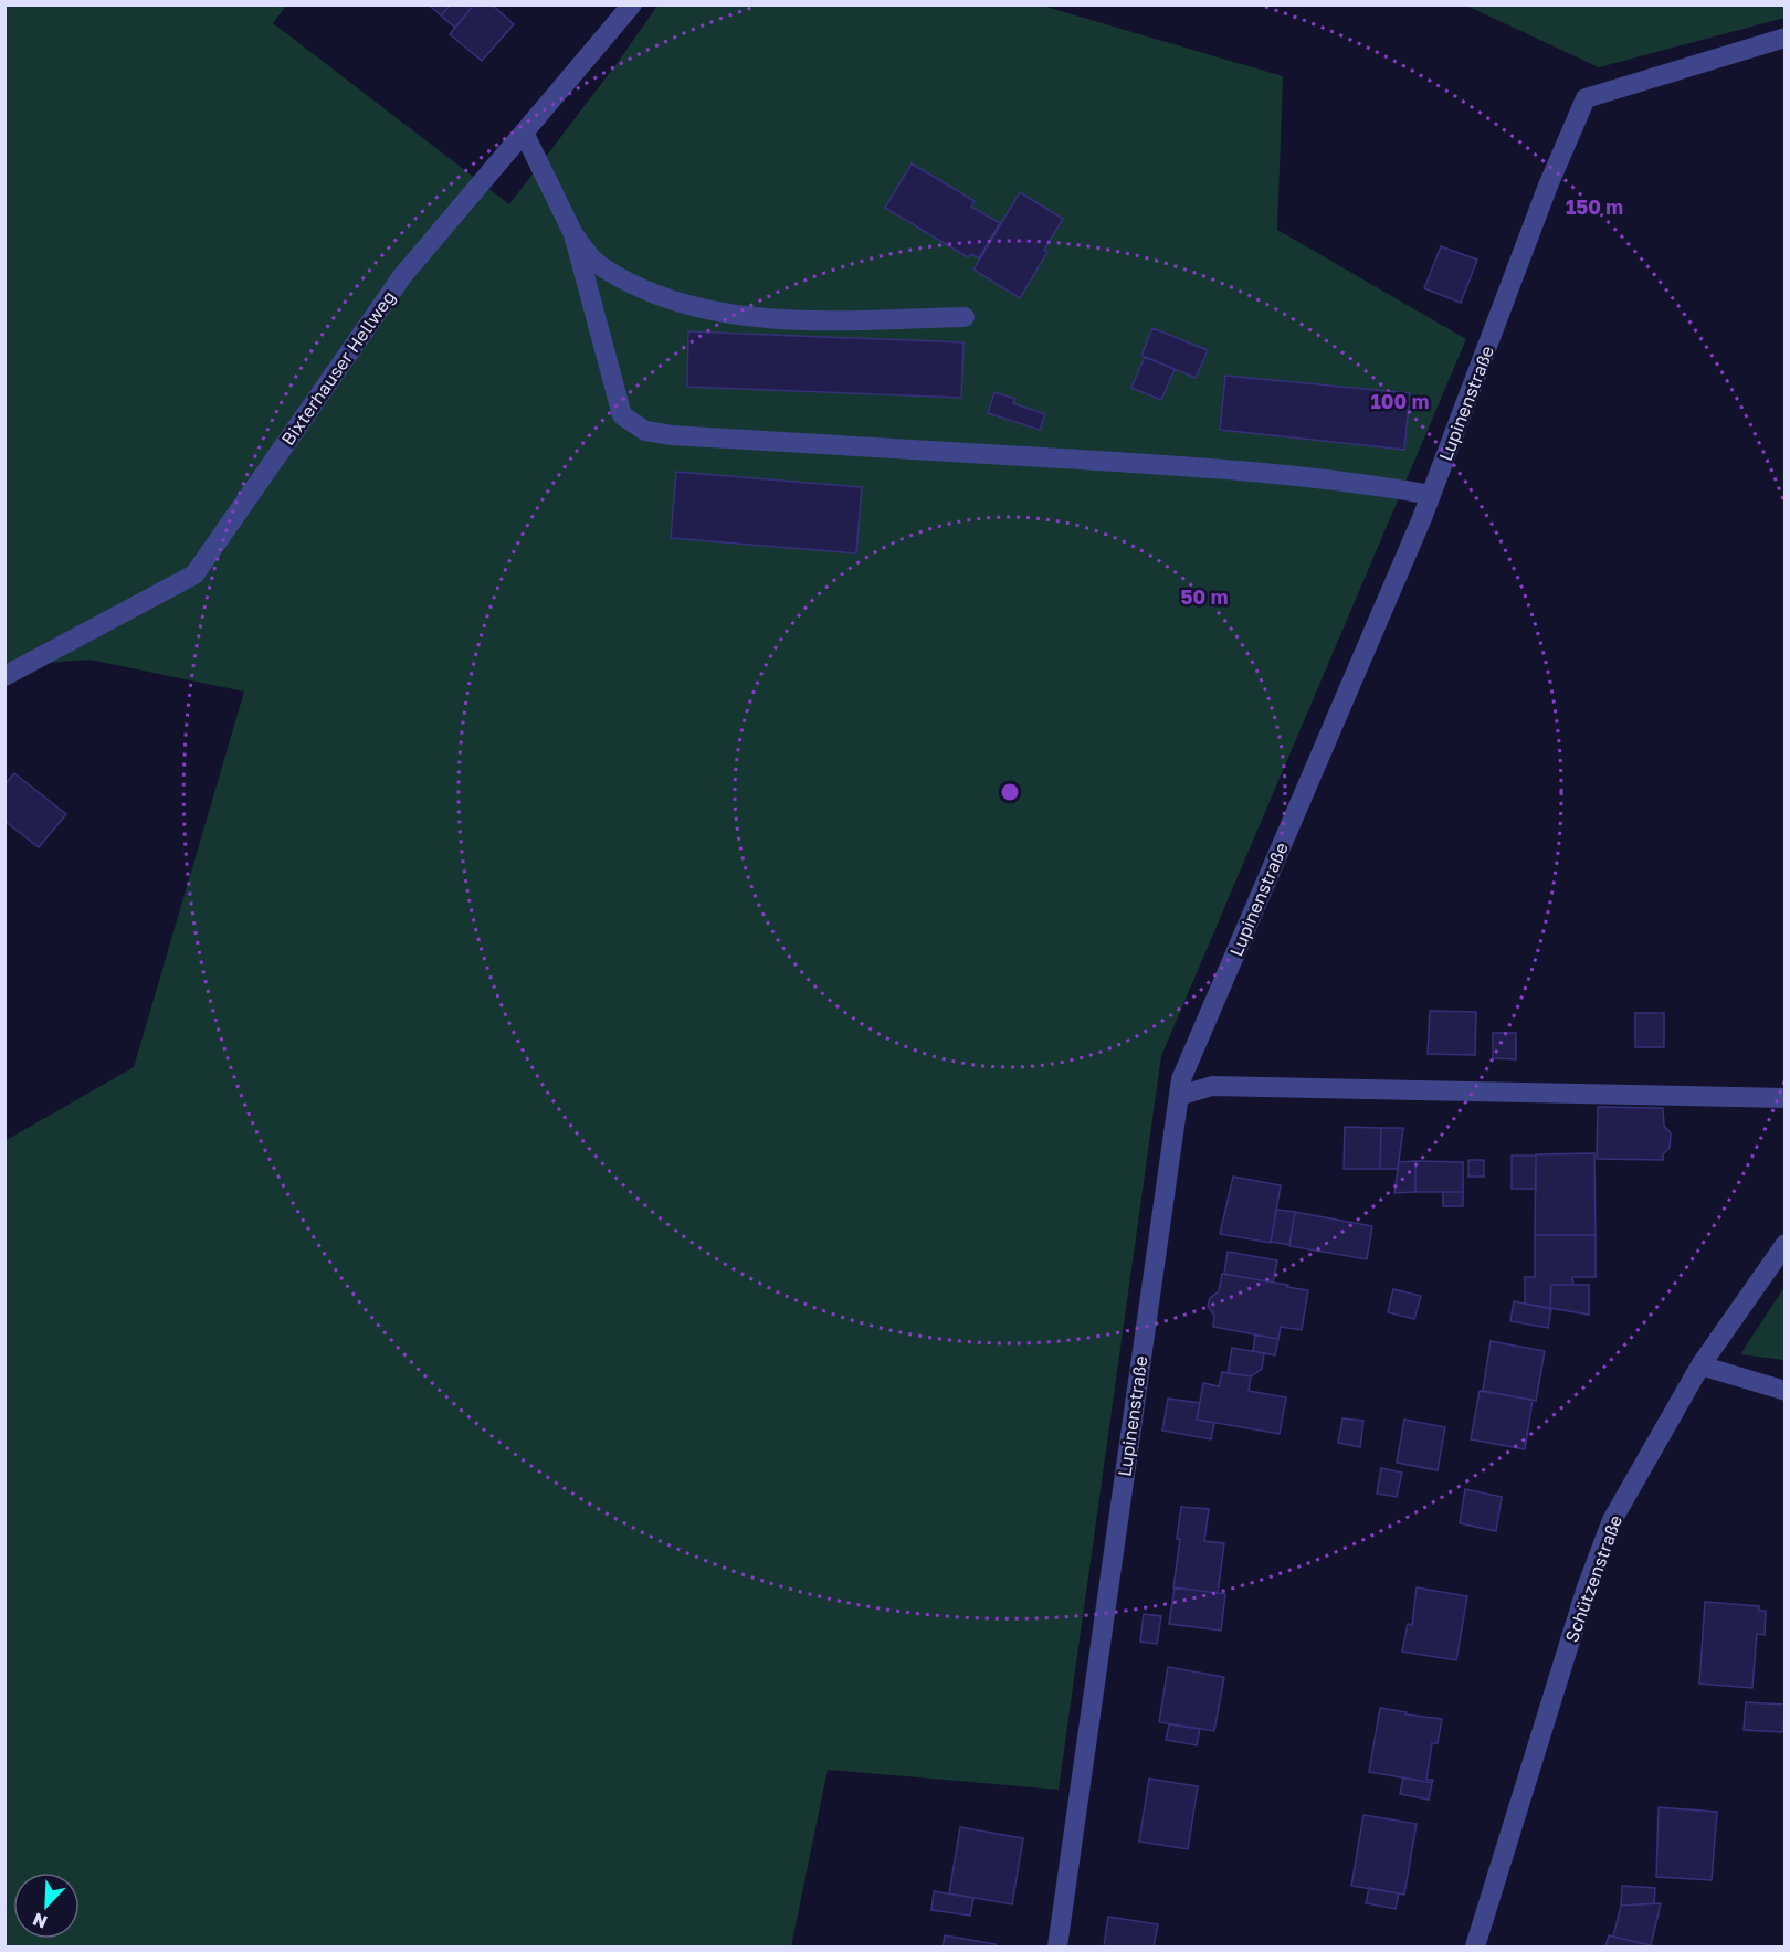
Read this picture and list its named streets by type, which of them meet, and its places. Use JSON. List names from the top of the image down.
{
  "streets": {
    "street": ["Bixterhauser Hellweg", "Lupinenstraße", "Schützenstraße"]
  },
  "north": "bottom left",
  "rings": ["150 m", "100 m", "50 m"]
}
